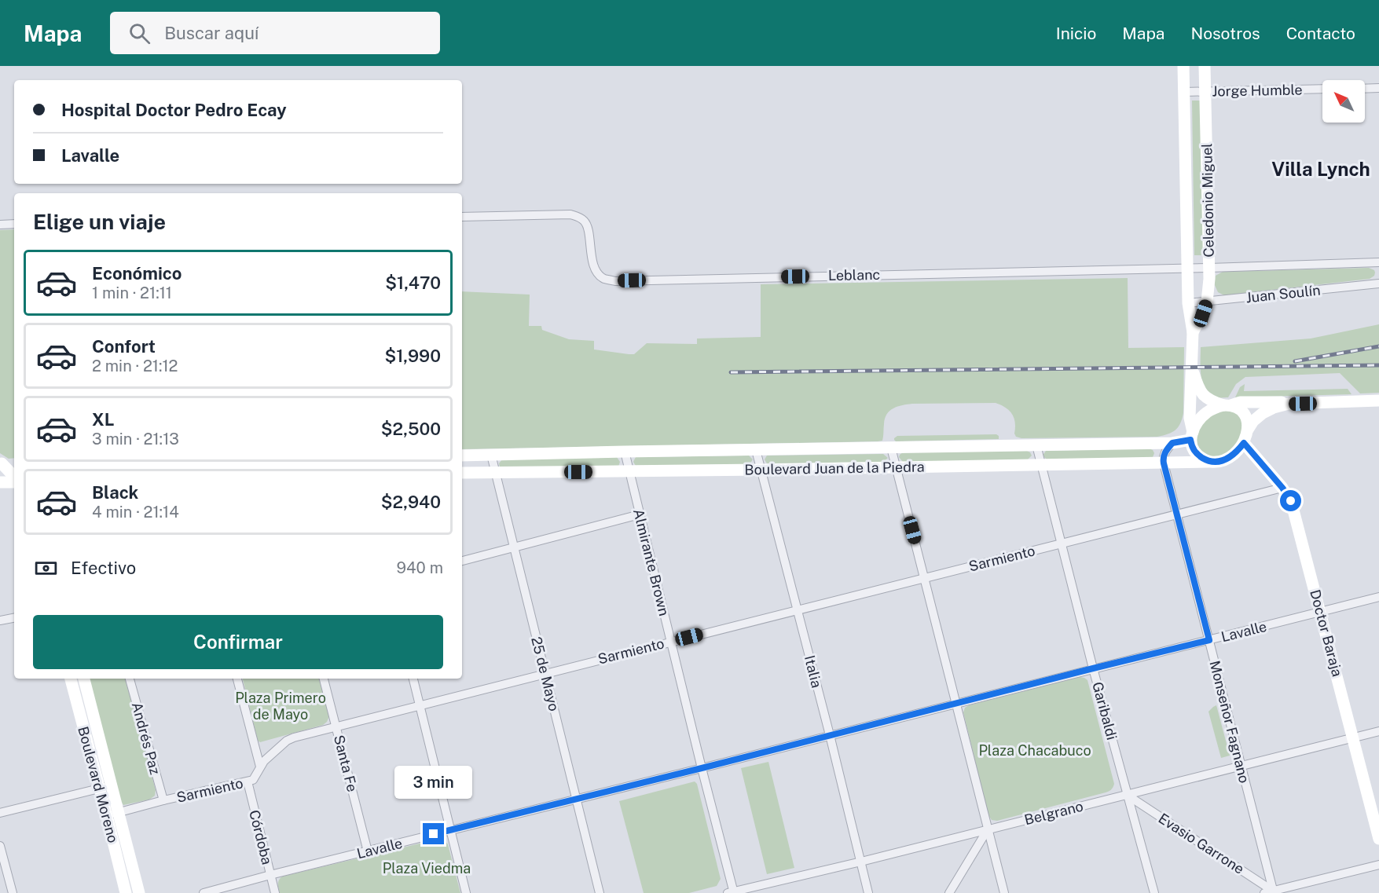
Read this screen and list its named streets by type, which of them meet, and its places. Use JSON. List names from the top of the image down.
{
  "streets": {
    "main road": [
      "Celedonio Miguel",
      "Boulevard Juan de la Piedra",
      "Doctor Baraja",
      "Boulevard Moreno"
    ],
    "street": [
      "Jorge Humble",
      "Leblanc",
      "Juan Soulín",
      "Sarmiento",
      "Almirante Brown",
      "Lavalle",
      "Italia",
      "25 de Mayo",
      "Garibaldi",
      "Monseñor Fagnano",
      "Andrés Paz",
      "Santa Fe",
      "Belgrano",
      "Córdoba",
      "Evasio Garrone"
    ]
  },
  "crossings": [
    ["Jorge Humble", "Celedonio Miguel"],
    ["Celedonio Miguel", "Leblanc"],
    ["Celedonio Miguel", "Juan Soulín"],
    ["Celedonio Miguel", "Boulevard Juan de la Piedra"],
    ["Celedonio Miguel", "Doctor Baraja"],
    ["Leblanc", "Juan Soulín"],
    ["Boulevard Juan de la Piedra", "Almirante Brown"],
    ["Boulevard Juan de la Piedra", "Doctor Baraja"],
    ["Boulevard Juan de la Piedra", "Italia"],
    ["Boulevard Juan de la Piedra", "25 de Mayo"],
    ["Boulevard Juan de la Piedra", "Garibaldi"],
    ["Boulevard Juan de la Piedra", "Monseñor Fagnano"],
    ["Sarmiento", "Almirante Brown"],
    ["Sarmiento", "Doctor Baraja"],
    ["Sarmiento", "Italia"],
    ["Sarmiento", "25 de Mayo"],
    ["Sarmiento", "Garibaldi"],
    ["Sarmiento", "Monseñor Fagnano"],
    ["Sarmiento", "Andrés Paz"],
    ["Sarmiento", "Santa Fe"],
    ["Sarmiento", "Boulevard Moreno"],
    ["Sarmiento", "Córdoba"],
    ["Almirante Brown", "Lavalle"],
    ["Almirante Brown", "Belgrano"],
    ["Lavalle", "Doctor Baraja"],
    ["Lavalle", "Italia"],
    ["Lavalle", "25 de Mayo"],
    ["Lavalle", "Garibaldi"],
    ["Lavalle", "Monseñor Fagnano"],
    ["Lavalle", "Santa Fe"],
    ["Lavalle", "Córdoba"],
    ["Doctor Baraja", "Belgrano"],
    ["Italia", "Belgrano"],
    ["Garibaldi", "Belgrano"],
    ["Garibaldi", "Evasio Garrone"],
    ["Monseñor Fagnano", "Belgrano"],
    ["Monseñor Fagnano", "Evasio Garrone"],
    ["Belgrano", "Evasio Garrone"]
  ],
  "districts": ["Villa Lynch"],
  "parks": ["Plaza Primero de Mayo", "Plaza Chacabuco", "Plaza Viedma"],
  "north": "top left",
  "page": {
    "header": "Mapa",
    "search": "Buscar aquí",
    "nav": [
      "Inicio",
      "Mapa",
      "Nosotros",
      "Contacto"
    ],
    "banner": ["Hospital Doctor Pedro Ecay", "Lavalle"],
    "heading": "Elige un viaje",
    "list": [
      {
        "name": "Económico",
        "note": "1 min · 21:11",
        "value": "$1,470"
      },
      {
        "name": "Confort",
        "note": "2 min · 21:12",
        "value": "$1,990"
      },
      {
        "name": "XL",
        "note": "3 min · 21:13",
        "value": "$2,500"
      },
      {
        "name": "Black",
        "note": "4 min · 21:14",
        "value": "$2,940"
      }
    ],
    "pay": ["Efectivo", "940 m"],
    "buttons": "Confirmar",
    "bubble": "3 min"
  }
}
